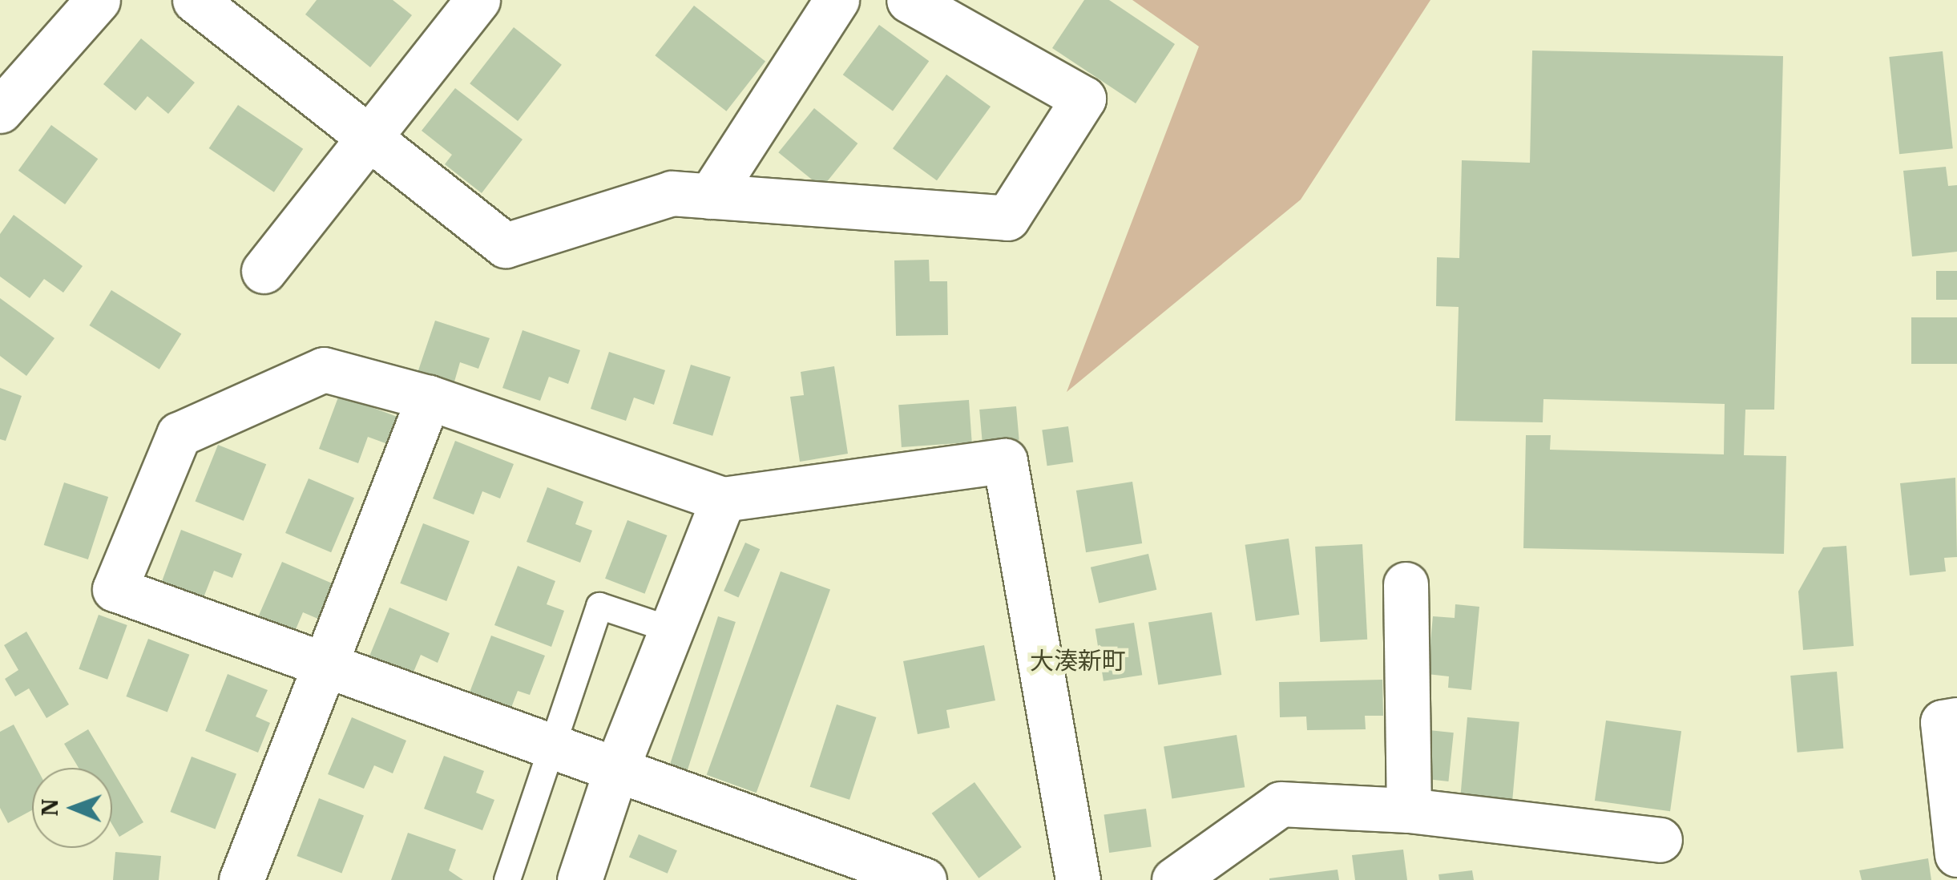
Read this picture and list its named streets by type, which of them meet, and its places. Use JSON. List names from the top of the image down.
{
  "districts": ["大湊新町"],
  "north": "left"
}
